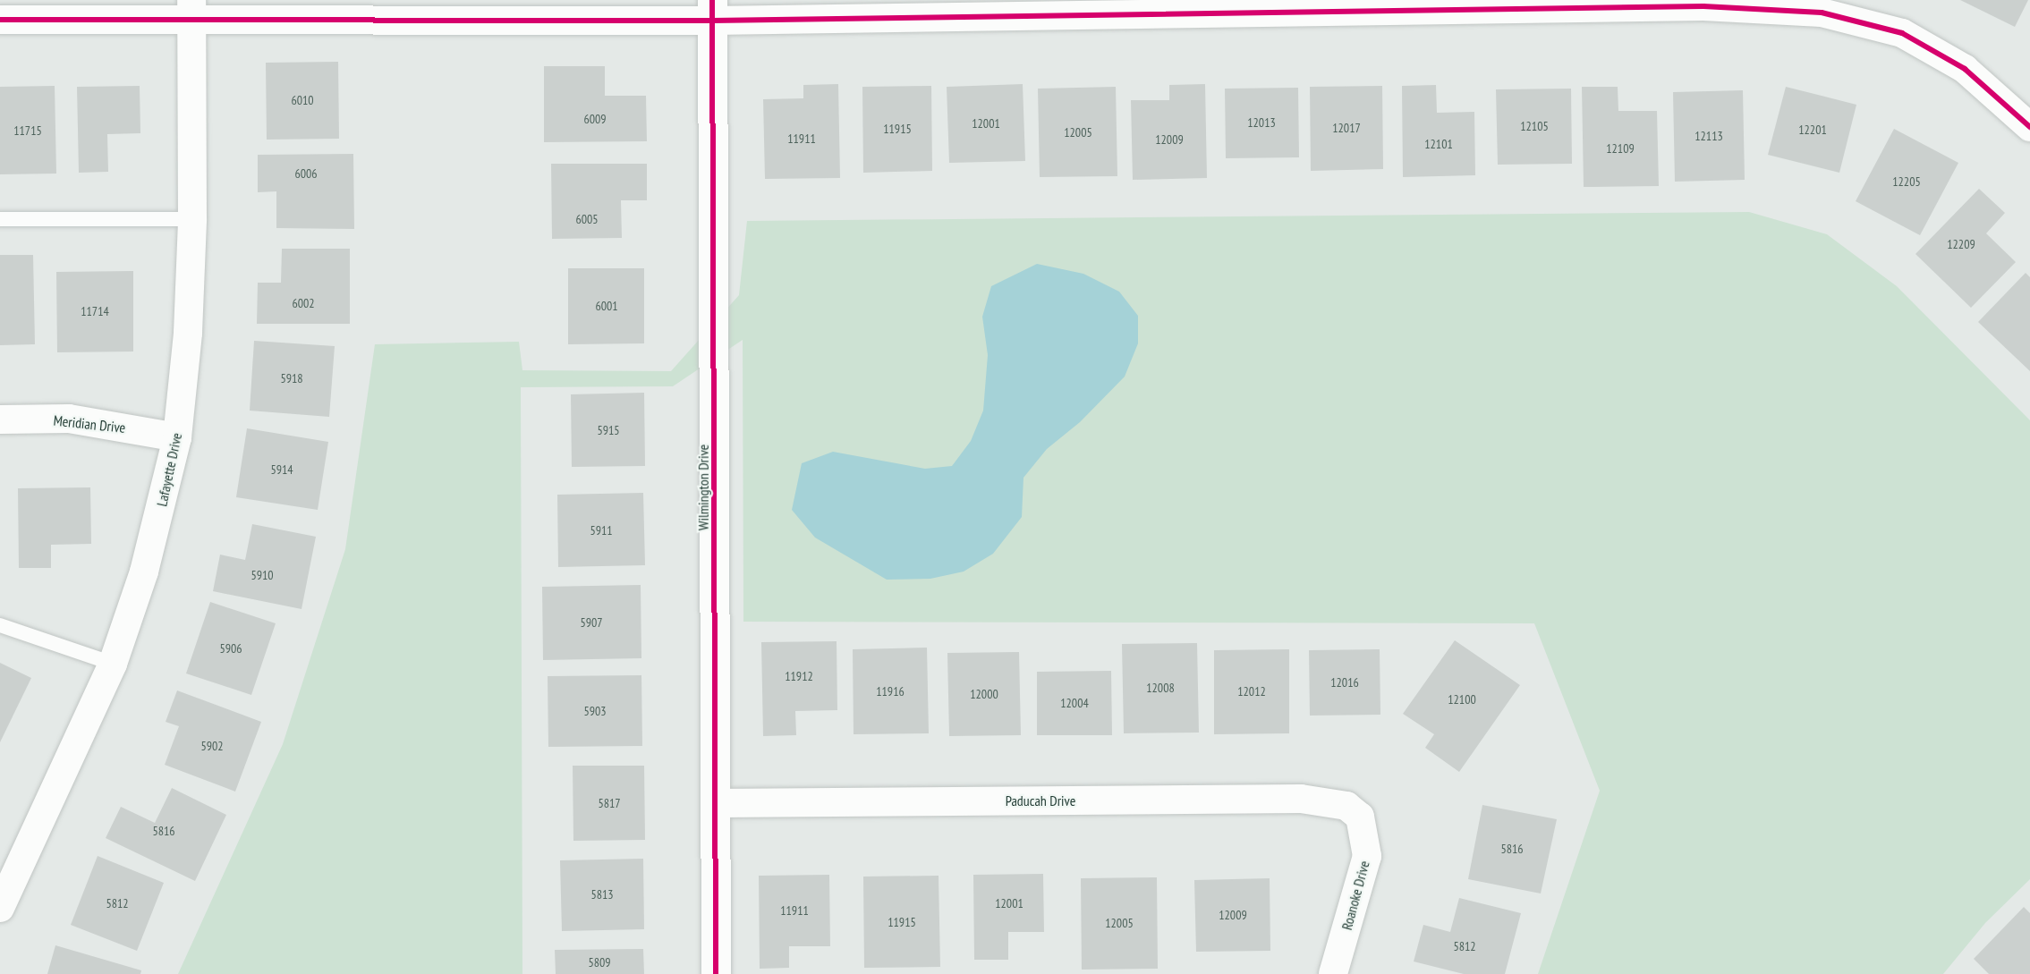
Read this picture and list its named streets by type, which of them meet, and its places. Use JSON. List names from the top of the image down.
{
  "streets": {
    "street": [
      "Meridian Drive",
      "Lafayette Drive",
      "Wilmington Drive",
      "Paducah Drive",
      "Roanoke Drive"
    ]
  },
  "crossings": [
    ["Meridian Drive", "Lafayette Drive"],
    ["Wilmington Drive", "Paducah Drive"],
    ["Paducah Drive", "Roanoke Drive"]
  ],
  "house_numbers": [
    "6010",
    "6009",
    "12013",
    "12001",
    "12105",
    "12017",
    "11915",
    "12201",
    "11715",
    "12005",
    "12113",
    "11911",
    "12009",
    "12101",
    "12109",
    "6006",
    "12205",
    "6005",
    "12209",
    "6002",
    "6001",
    "11714",
    "5918",
    "5915",
    "5914",
    "5911",
    "5910",
    "5907",
    "5906",
    "11912",
    "12016",
    "12008",
    "11916",
    "12012",
    "12000",
    "12100",
    "12004",
    "5903",
    "5902",
    "5817",
    "5816",
    "5816",
    "5813",
    "5812",
    "12001",
    "11911",
    "12009",
    "11915",
    "12005",
    "5812",
    "5809"
  ]
}
